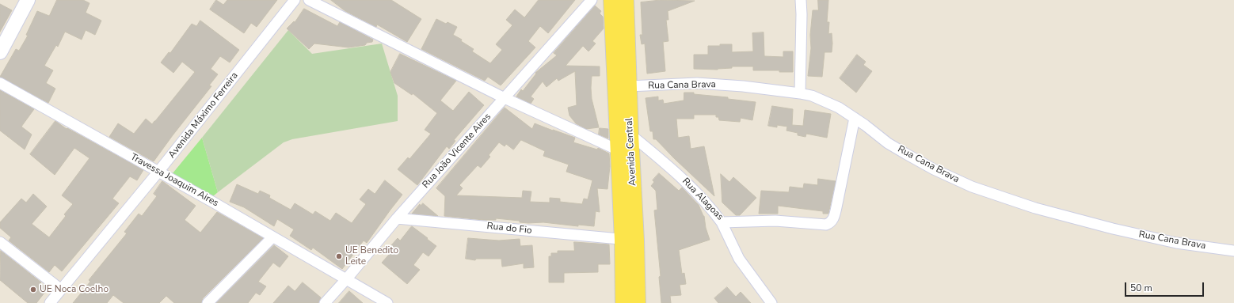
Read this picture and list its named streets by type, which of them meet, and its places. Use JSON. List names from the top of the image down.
{
  "streets": {
    "main road": ["Avenida Central"],
    "street": [
      "Rua Cana Brava",
      "Avenida Máximo Ferreira",
      "Rua João Vicente Aires",
      "Travessa Joaquim Aires",
      "Rua Alagoas",
      "Rua do Fio"
    ]
  },
  "crossings": [
    ["Rua Cana Brava", "Avenida Central"],
    ["Rua Cana Brava", "Rua Alagoas"],
    ["Avenida Máximo Ferreira", "Travessa Joaquim Aires"],
    ["Rua João Vicente Aires", "Travessa Joaquim Aires"],
    ["Rua João Vicente Aires", "Rua do Fio"],
    ["Avenida Central", "Rua Alagoas"],
    ["Avenida Central", "Rua do Fio"]
  ],
  "places": ["UE Benedito Leite", "UE Noca Coelho"],
  "scale_bar": "50 m"
}
